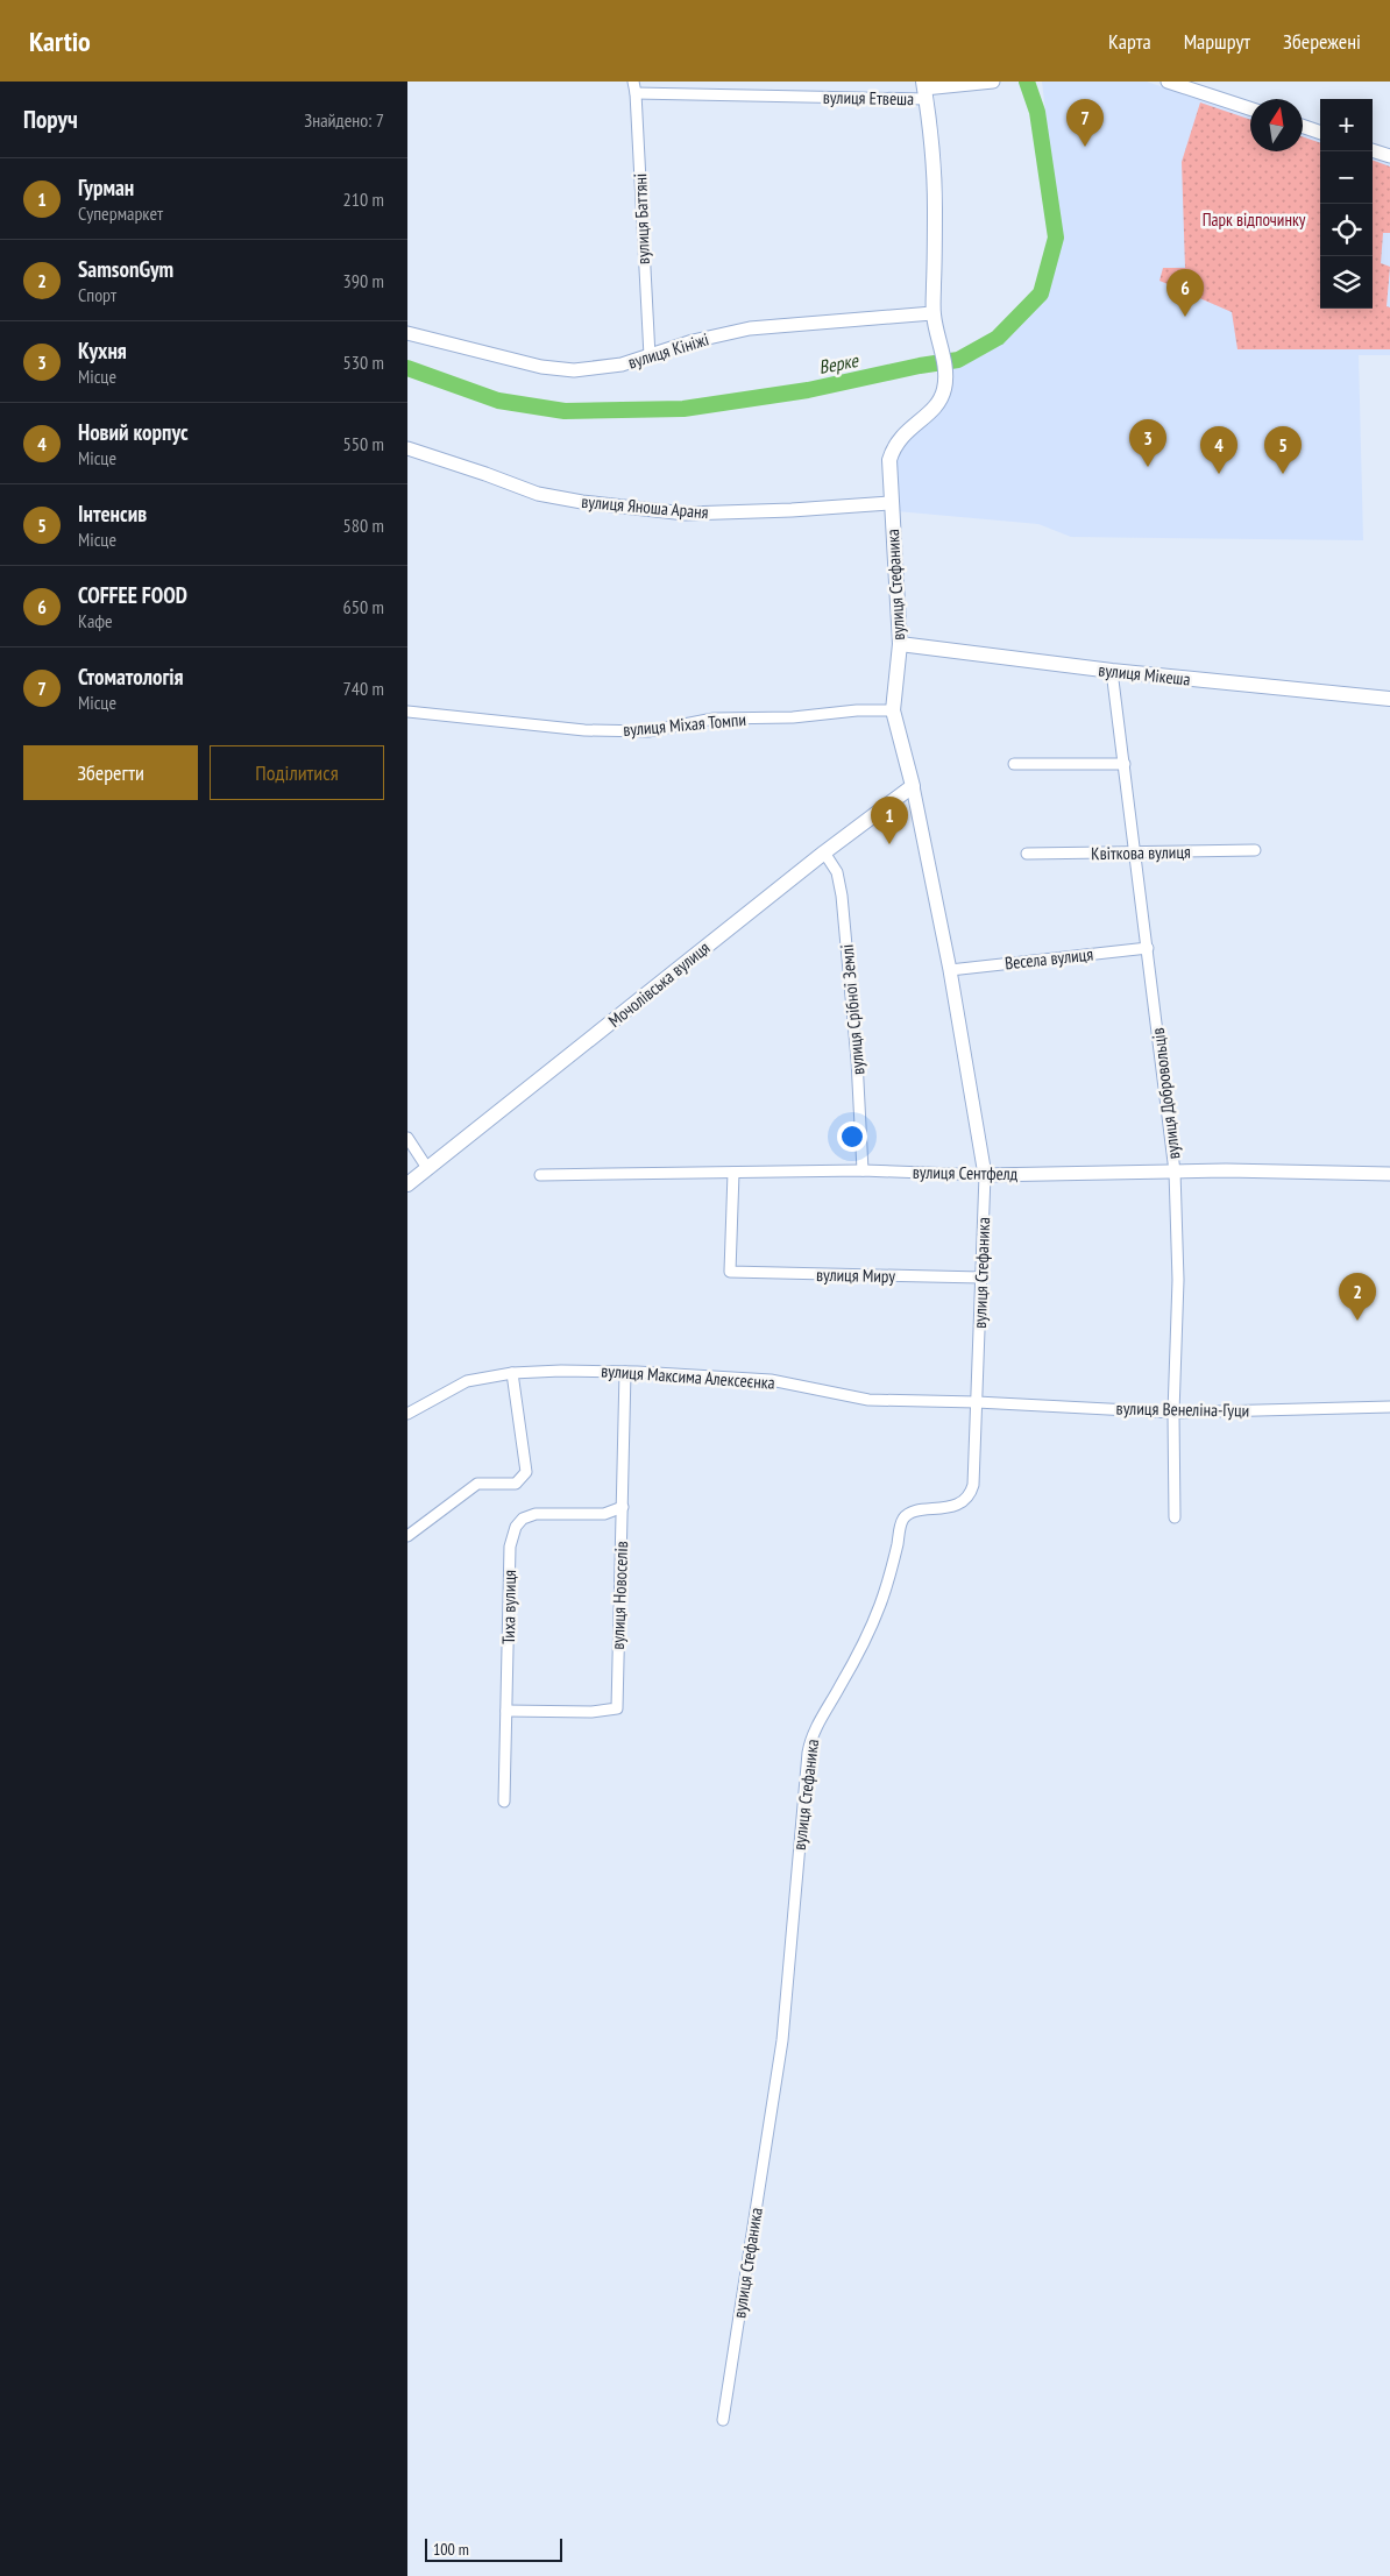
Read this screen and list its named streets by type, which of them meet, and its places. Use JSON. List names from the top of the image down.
{
  "streets": {
    "main road": ["вулиця Стефаника", "вулиця Мікеша", "Мочолівська вулиця"],
    "street": [
      "вулиця Етвеша",
      "вулиця Баттяні",
      "вулиця Кініжі",
      "вулиця Яноша Араня",
      "вулиця Міхая Томпи",
      "Квіткова вулиця",
      "Весела вулиця",
      "вулиця Срібної Землі",
      "вулиця Добровольців",
      "вулиця Сентфелд",
      "вулиця Миру",
      "вулиця Максима Алексеєнка",
      "вулиця Венеліна-Гуци",
      "вулиця Новоселів",
      "Тиха вулиця"
    ]
  },
  "crossings": [
    ["вулиця Етвеша", "вулиця Баттяні"],
    ["вулиця Етвеша", "вулиця Стефаника"],
    ["вулиця Баттяні", "вулиця Кініжі"],
    ["вулиця Кініжі", "вулиця Стефаника"],
    ["вулиця Яноша Араня", "вулиця Стефаника"],
    ["вулиця Стефаника", "вулиця Мікеша"],
    ["вулиця Стефаника", "вулиця Міхая Томпи"],
    ["вулиця Стефаника", "Весела вулиця"],
    ["вулиця Стефаника", "Мочолівська вулиця"],
    ["вулиця Стефаника", "вулиця Сентфелд"],
    ["вулиця Стефаника", "вулиця Миру"],
    ["вулиця Стефаника", "вулиця Максима Алексеєнка"],
    ["вулиця Стефаника", "вулиця Венеліна-Гуци"],
    ["вулиця Мікеша", "вулиця Добровольців"],
    ["Квіткова вулиця", "вулиця Добровольців"],
    ["Весела вулиця", "вулиця Добровольців"],
    ["Мочолівська вулиця", "вулиця Срібної Землі"],
    ["вулиця Срібної Землі", "вулиця Сентфелд"],
    ["вулиця Добровольців", "вулиця Сентфелд"],
    ["вулиця Добровольців", "вулиця Венеліна-Гуци"],
    ["вулиця Сентфелд", "вулиця Миру"],
    ["вулиця Максима Алексеєнка", "вулиця Венеліна-Гуци"],
    ["вулиця Максима Алексеєнка", "вулиця Новоселів"],
    ["вулиця Новоселів", "Тиха вулиця"]
  ],
  "water": ["Верке"],
  "parks": ["Парк відпочинку"],
  "scale_bar": "100 m",
  "north": "top",
  "page": {
    "header": "Kartio",
    "nav": ["Карта", "Маршрут", "Збережені"],
    "heading": ["Поруч", "Знайдено: 7"],
    "map_buttons": ["+", "−"],
    "pins": [
      "7",
      "6",
      "3",
      "4",
      "5",
      "1",
      "2"
    ],
    "list": [
      {
        "mark": "1",
        "name": "Гурман",
        "note": "Супермаркет",
        "value": "210 m"
      },
      {
        "mark": "2",
        "name": "SamsonGym",
        "note": "Спорт",
        "value": "390 m"
      },
      {
        "mark": "3",
        "name": "Кухня",
        "note": "Місце",
        "value": "530 m"
      },
      {
        "mark": "4",
        "name": "Новий корпус",
        "note": "Місце",
        "value": "550 m"
      },
      {
        "mark": "5",
        "name": "Інтенсив",
        "note": "Місце",
        "value": "580 m"
      },
      {
        "mark": "6",
        "name": "COFFEE FOOD",
        "note": "Кафе",
        "value": "650 m"
      },
      {
        "mark": "7",
        "name": "Стоматологія",
        "note": "Місце",
        "value": "740 m"
      }
    ],
    "buttons": ["Зберегти", "Поділитися"],
    "scale": "100 m"
  }
}
